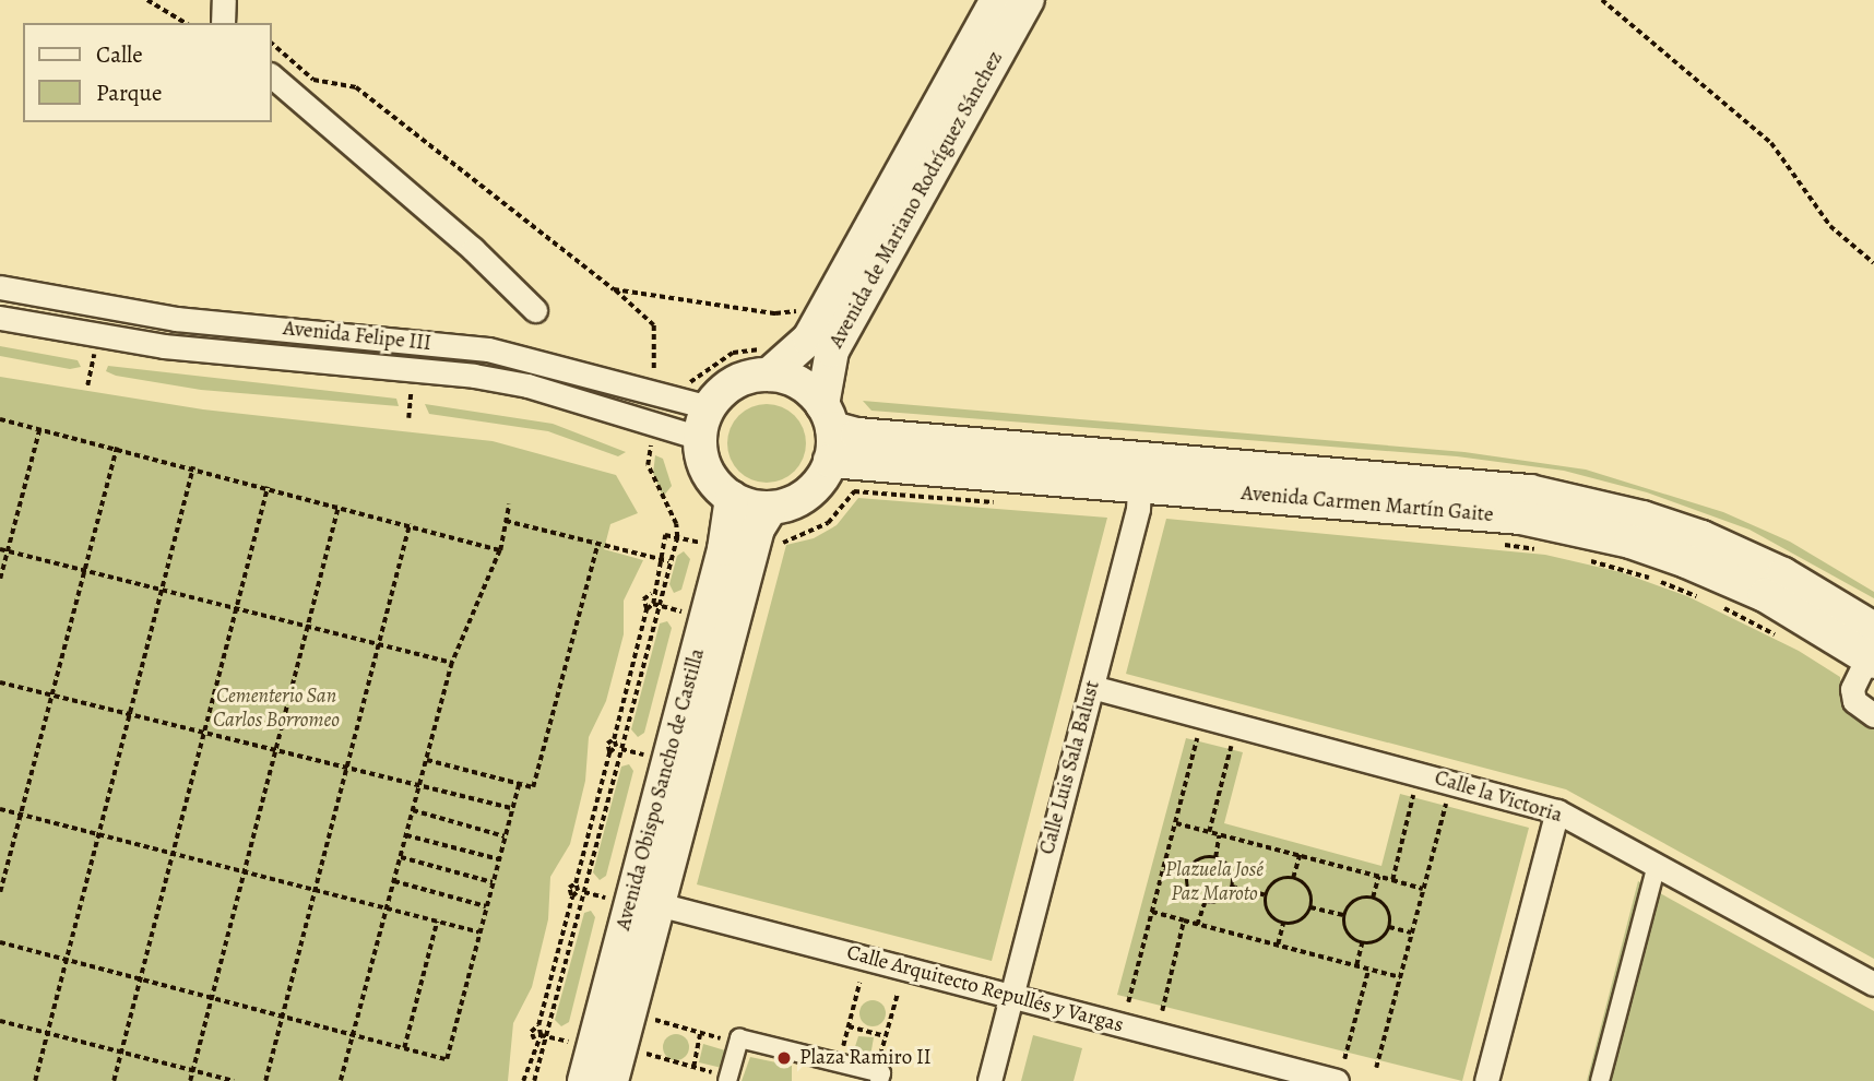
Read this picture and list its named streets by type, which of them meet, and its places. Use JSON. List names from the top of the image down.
{
  "streets": {
    "main road": ["Avenida de Mariano Rodríguez Sánchez", "Avenida Carmen Martín Gaite", "Avenida Obispo Sancho de Castilla"],
    "street": [
      "Avenida Felipe III",
      "Calle Luis Sala Balust",
      "Calle la Victoria",
      "Calle Arquitecto Repullés y Vargas"
    ]
  },
  "crossings": [
    ["Avenida de Mariano Rodríguez Sánchez", "Avenida Felipe III"],
    ["Avenida de Mariano Rodríguez Sánchez", "Avenida Carmen Martín Gaite"],
    ["Avenida de Mariano Rodríguez Sánchez", "Avenida Obispo Sancho de Castilla"],
    ["Avenida Felipe III", "Avenida Carmen Martín Gaite"],
    ["Avenida Felipe III", "Avenida Obispo Sancho de Castilla"],
    ["Avenida Carmen Martín Gaite", "Calle Luis Sala Balust"],
    ["Avenida Carmen Martín Gaite", "Avenida Obispo Sancho de Castilla"],
    ["Calle Luis Sala Balust", "Calle la Victoria"],
    ["Calle Luis Sala Balust", "Calle Arquitecto Repullés y Vargas"],
    ["Avenida Obispo Sancho de Castilla", "Calle Arquitecto Repullés y Vargas"]
  ],
  "parks": ["Cementerio San Carlos Borromeo", "Plazuela José Paz Maroto"],
  "places": ["Plaza Ramiro II"],
  "legend": ["Calle", "Parque"]
}
